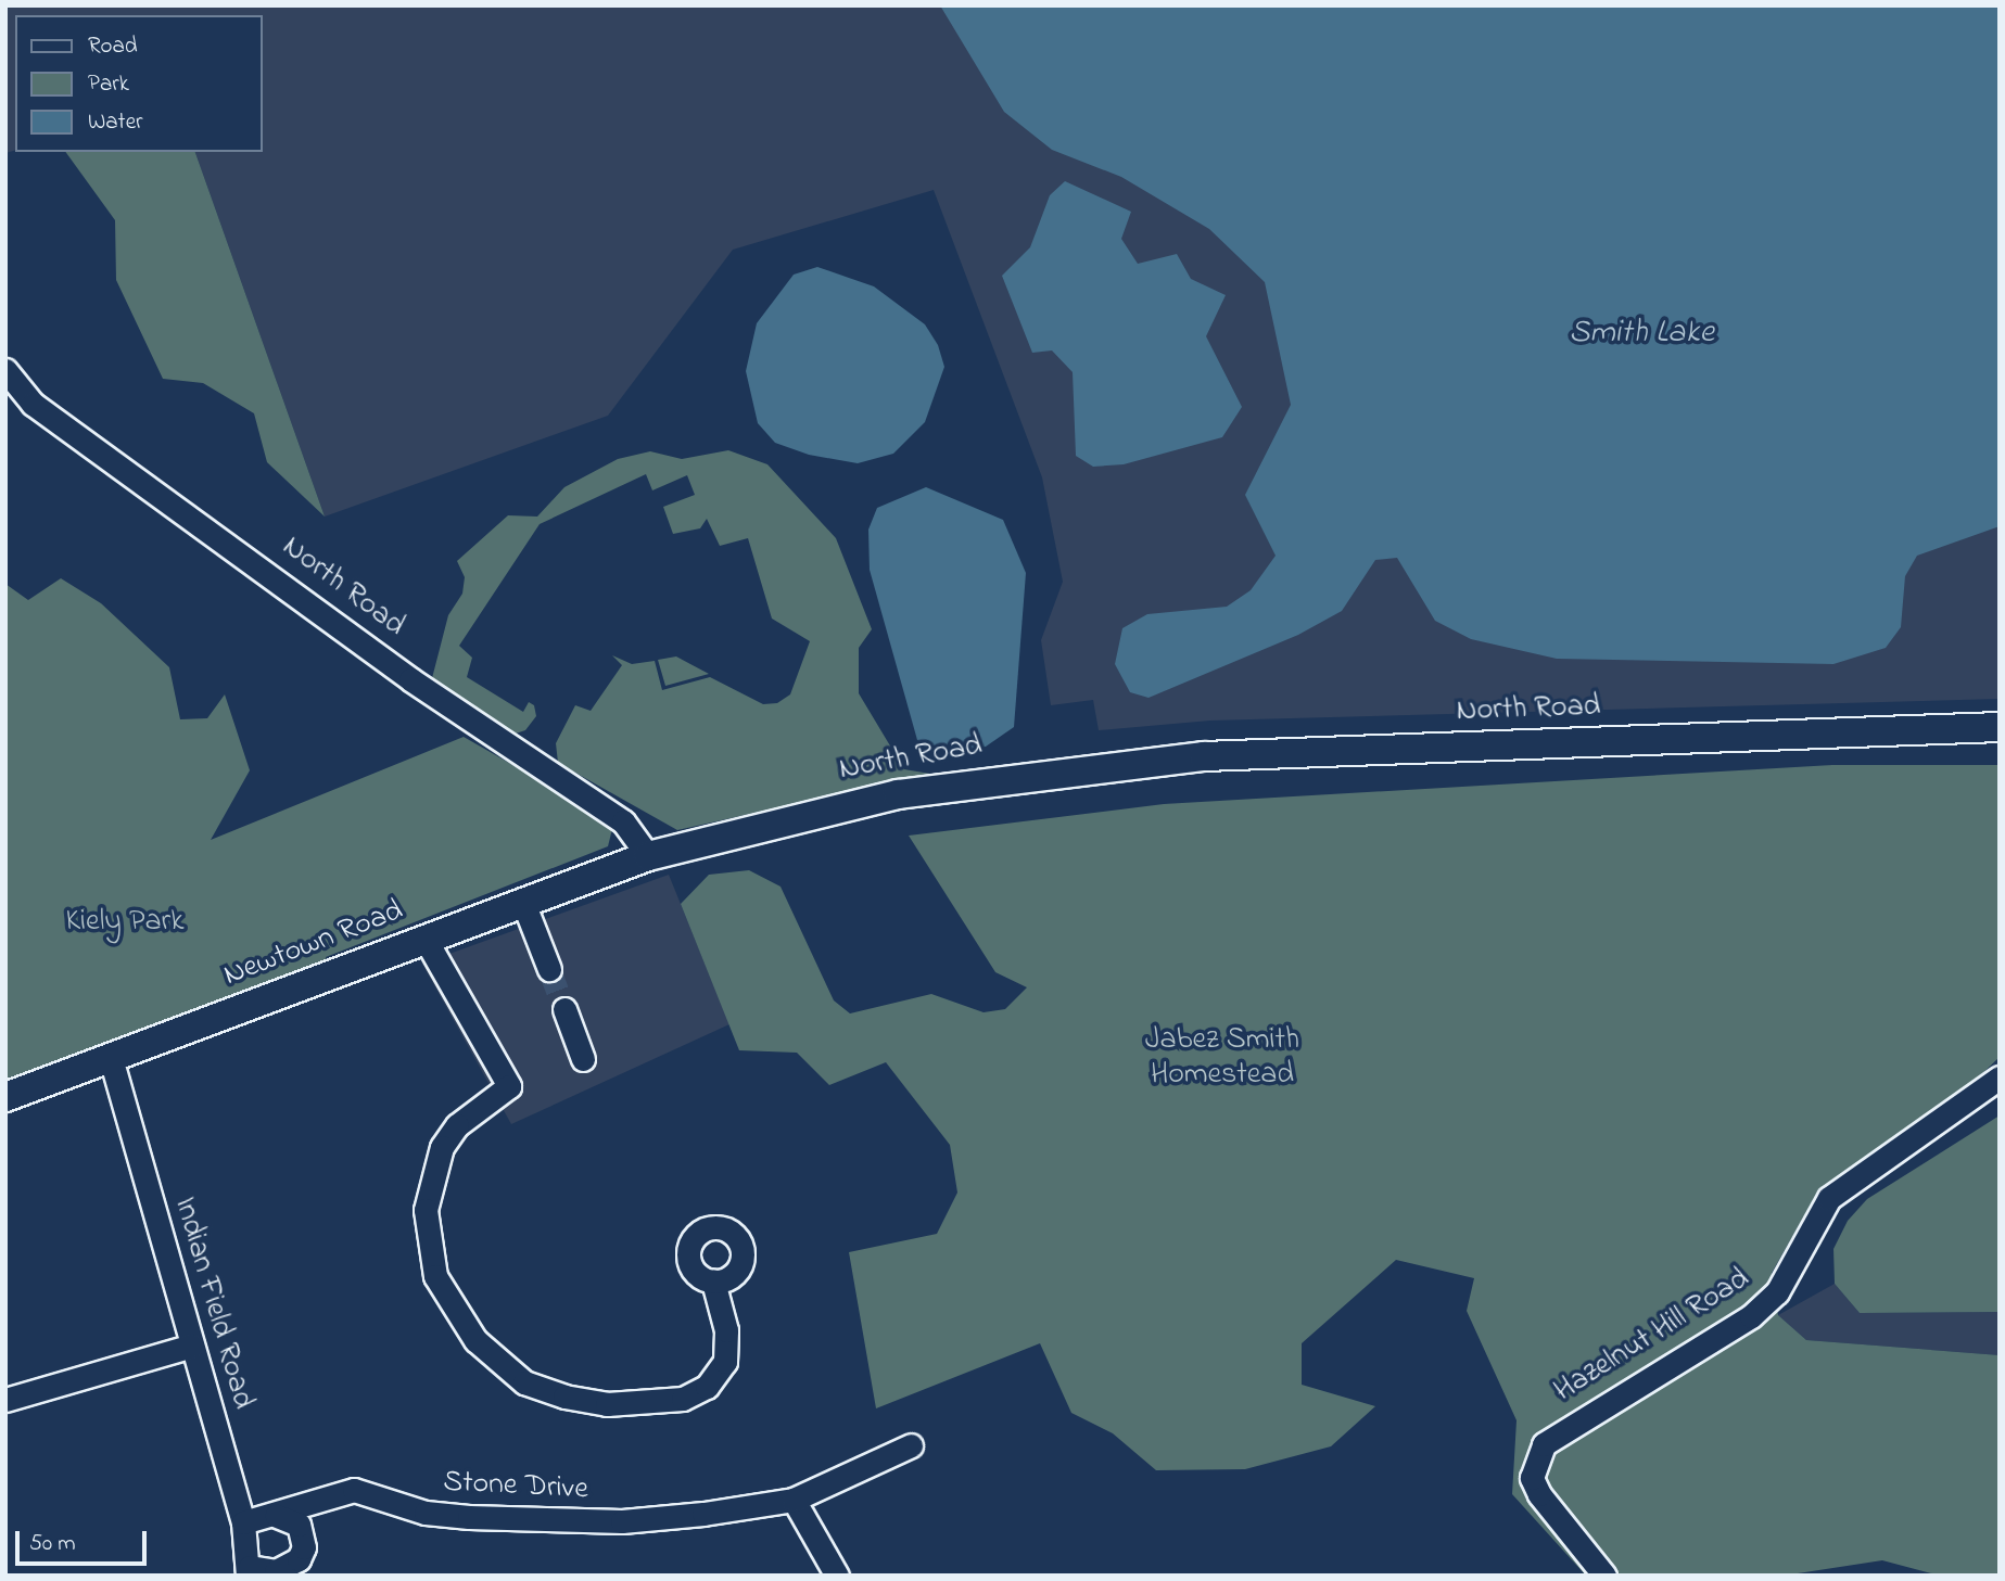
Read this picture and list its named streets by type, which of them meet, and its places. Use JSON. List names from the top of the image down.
{
  "streets": {
    "main road": ["North Road", "Newtown Road"],
    "street": ["Indian Field Road", "Hazelnut Hill Road", "Stone Drive"]
  },
  "crossings": [
    ["North Road", "Newtown Road"],
    ["Newtown Road", "Indian Field Road"],
    ["Indian Field Road", "Stone Drive"]
  ],
  "water": ["Smith Lake"],
  "parks": ["Kiely Park", "Jabez Smith Homestead"],
  "legend": ["Road", "Park", "Water"],
  "scale_bar": "50 m"
}
